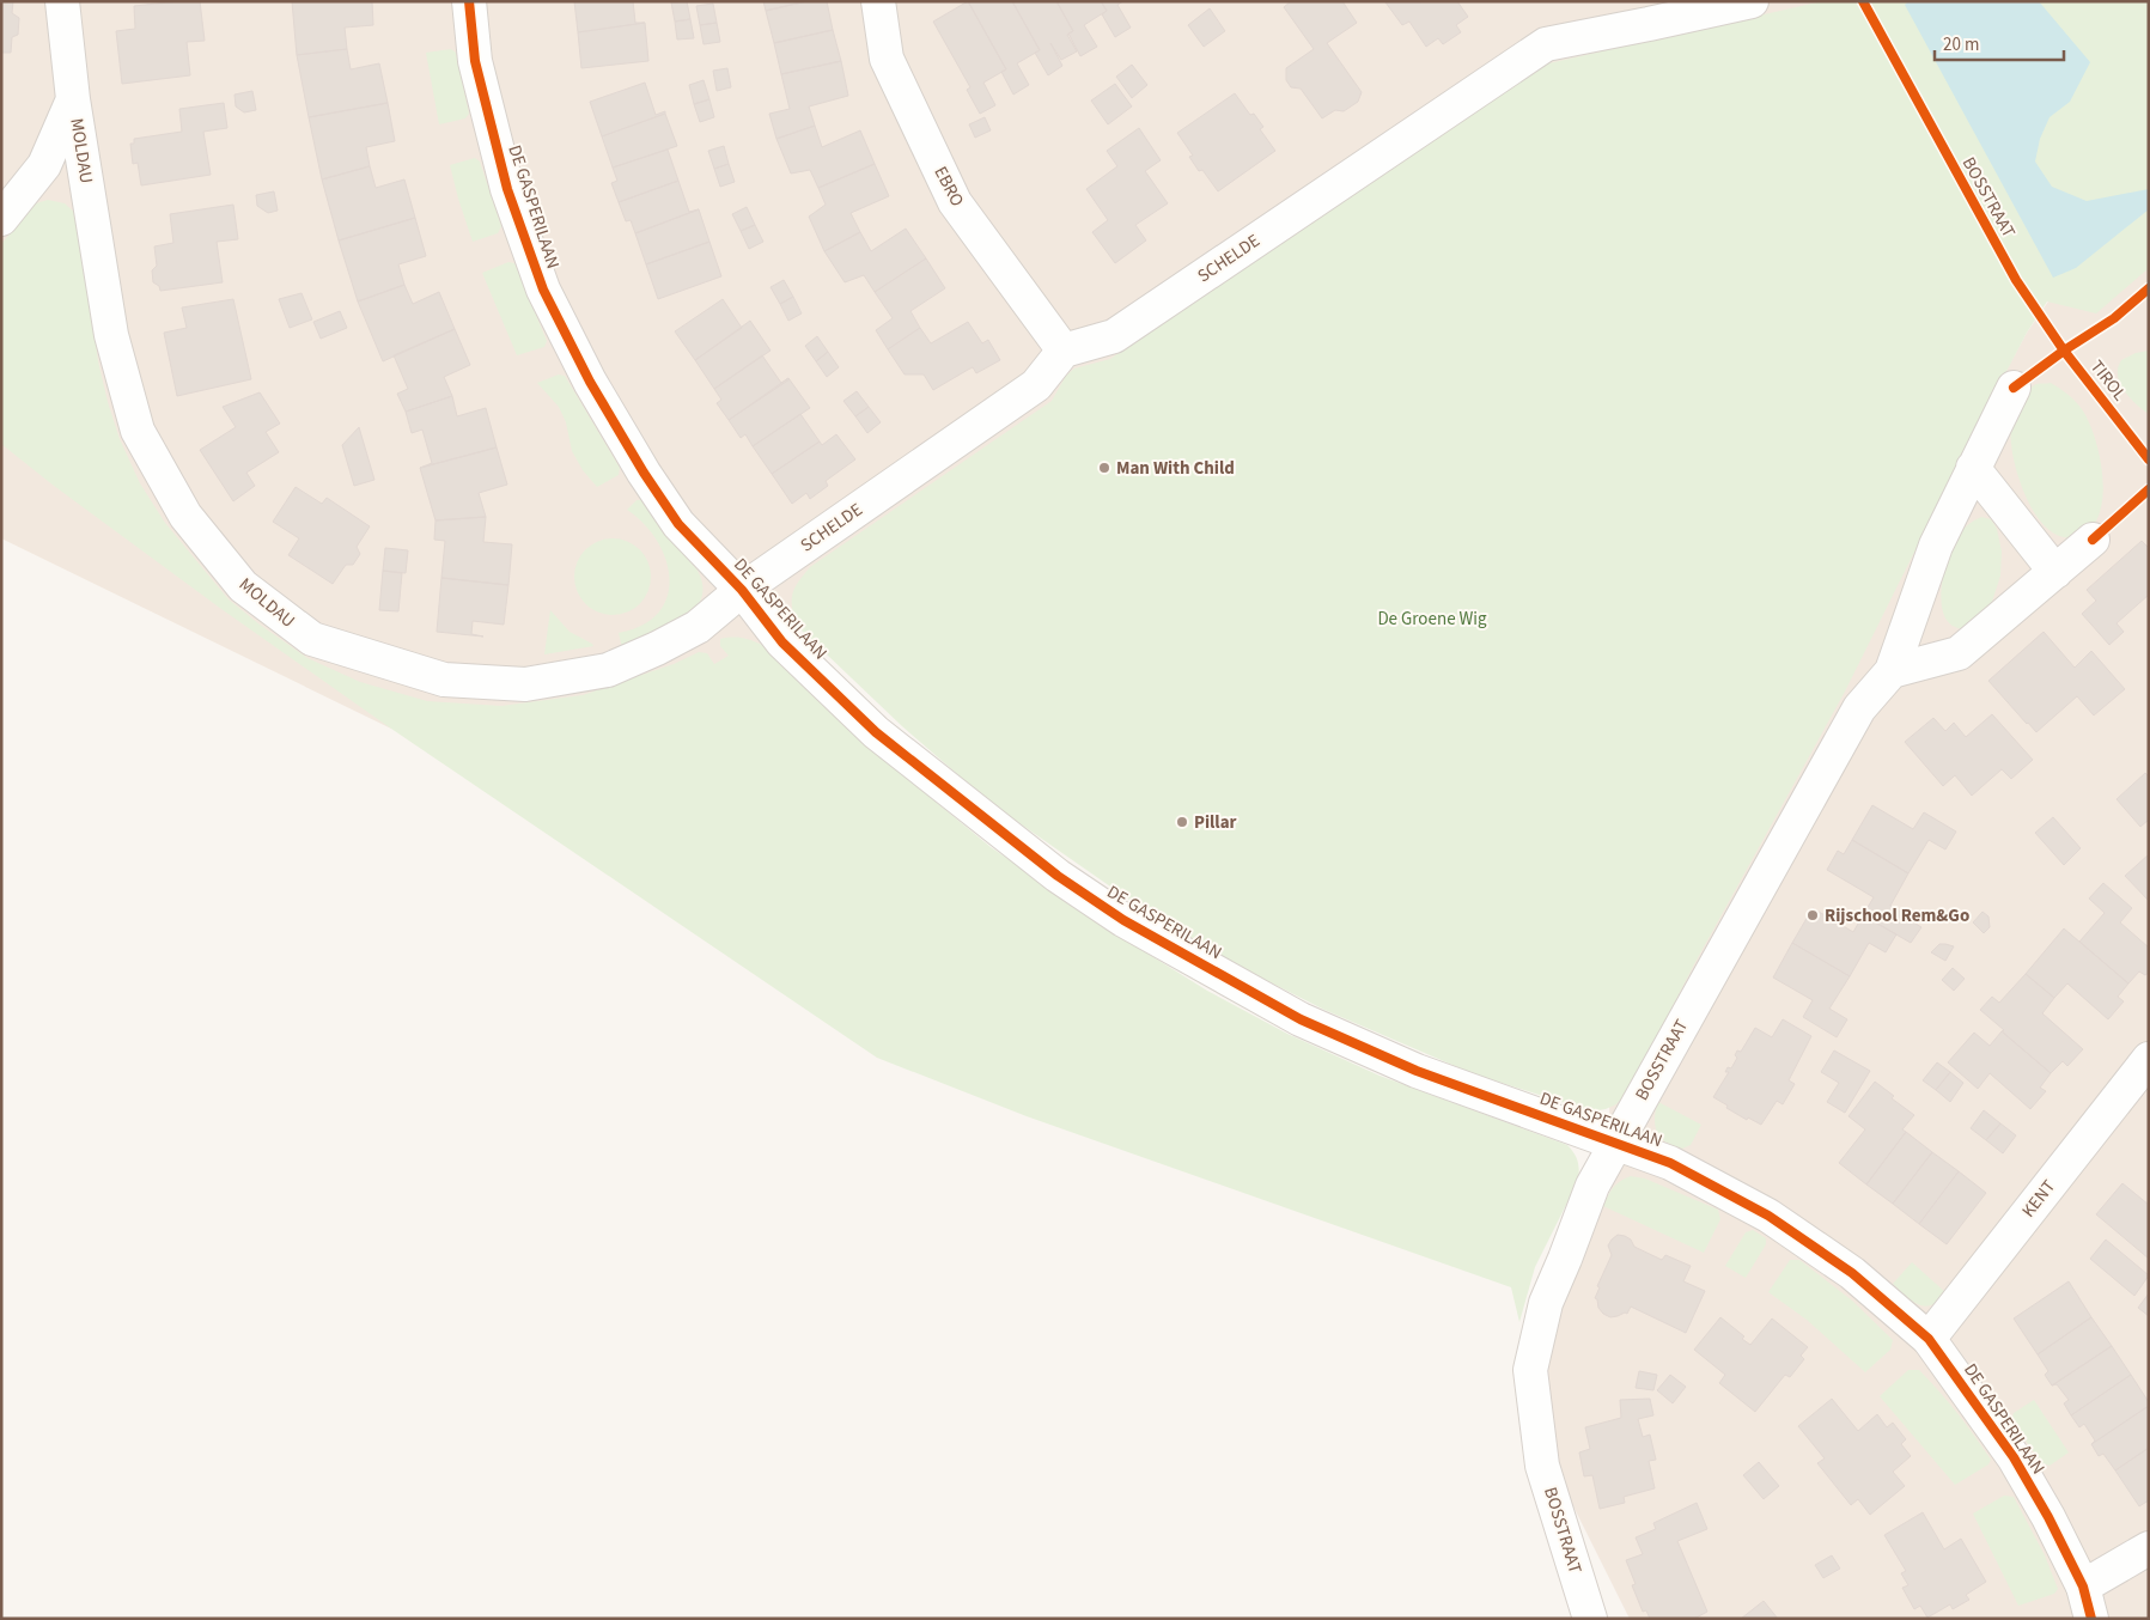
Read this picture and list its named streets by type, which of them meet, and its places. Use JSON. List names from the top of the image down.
{
  "streets": {
    "street": [
      "MOLDAU",
      "EBRO",
      "BOSSTRAAT",
      "DE GASPERILAAN",
      "SCHELDE",
      "KENT"
    ],
    "cycle path": ["TIROL"]
  },
  "crossings": [
    ["MOLDAU", "DE GASPERILAAN"],
    ["MOLDAU", "SCHELDE"],
    ["EBRO", "SCHELDE"],
    ["BOSSTRAAT", "DE GASPERILAAN"],
    ["DE GASPERILAAN", "SCHELDE"],
    ["DE GASPERILAAN", "KENT"]
  ],
  "parks": ["De Groene Wig"],
  "places": ["Man With Child", "Pillar", "Rijschool Rem&Go"],
  "scale_bar": "20 m"
}
